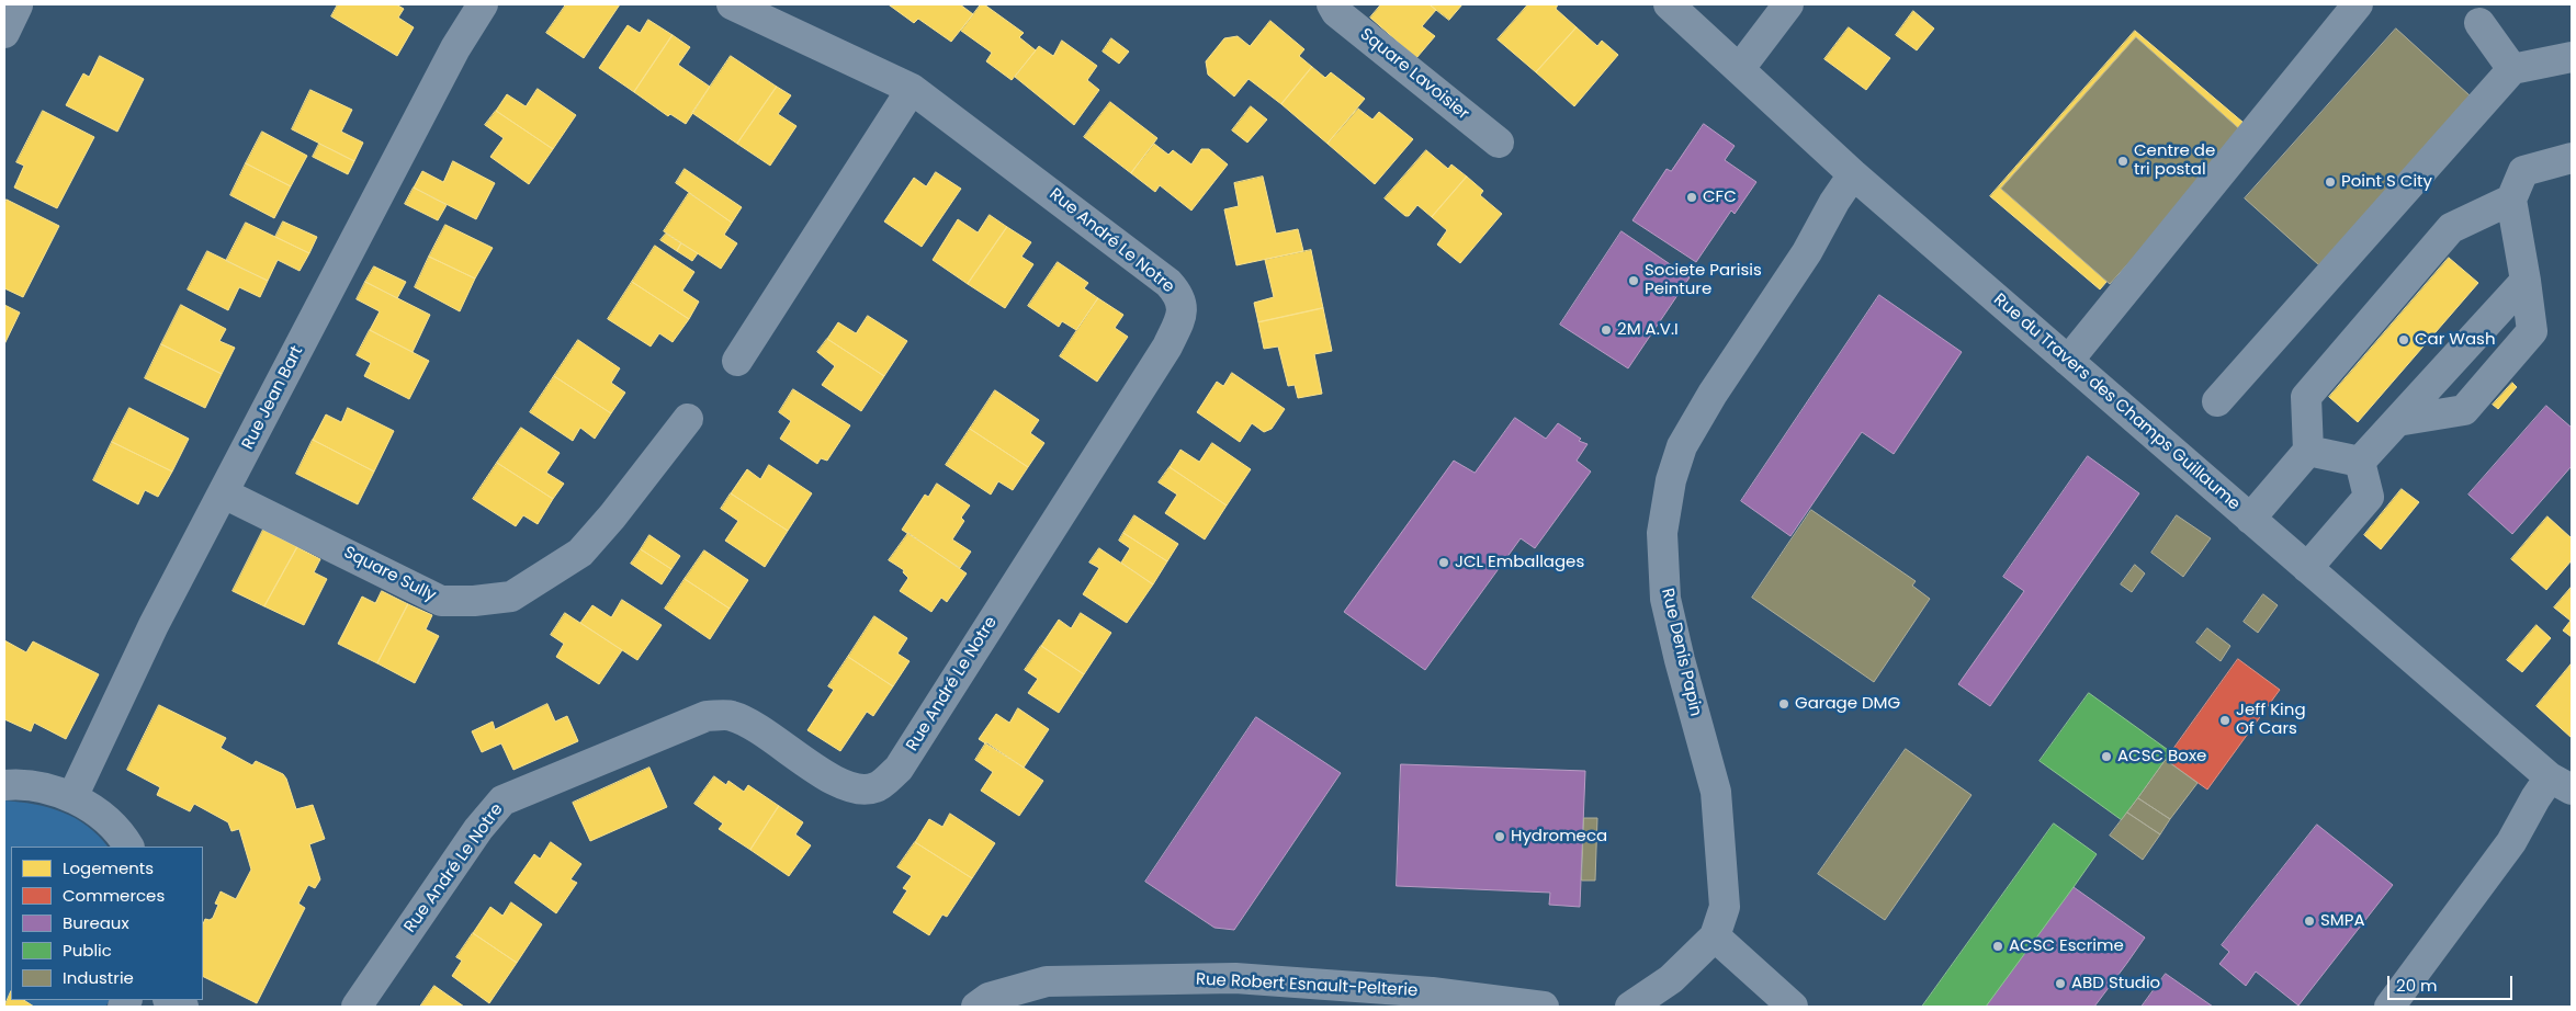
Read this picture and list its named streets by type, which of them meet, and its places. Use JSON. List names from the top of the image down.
{
  "streets": {
    "street": [
      "Square Lavoisier",
      "Rue André Le Notre",
      "Rue Jean Bart",
      "Rue du Travers des Champs Guillaume",
      "Square Sully",
      "Rue Denis Papin",
      "Rue Robert Esnault-Pelterie"
    ]
  },
  "crossings": [
    ["Rue Jean Bart", "Square Sully"],
    ["Rue du Travers des Champs Guillaume", "Rue Denis Papin"]
  ],
  "places": [
    "Centre de tri postal",
    "Point S City",
    "CFC",
    "Societe Parisis Peinture",
    "2M A.V.I",
    "Car Wash",
    "JCL Emballages",
    "Garage DMG",
    "Jeff King Of Cars",
    "ACSC Boxe",
    "Hydromeca",
    "SMPA",
    "ACSC Escrime",
    "ABD Studio"
  ],
  "legend": [
    "Logements",
    "Commerces",
    "Bureaux",
    "Public",
    "Industrie"
  ],
  "scale_bar": "20 m"
}
